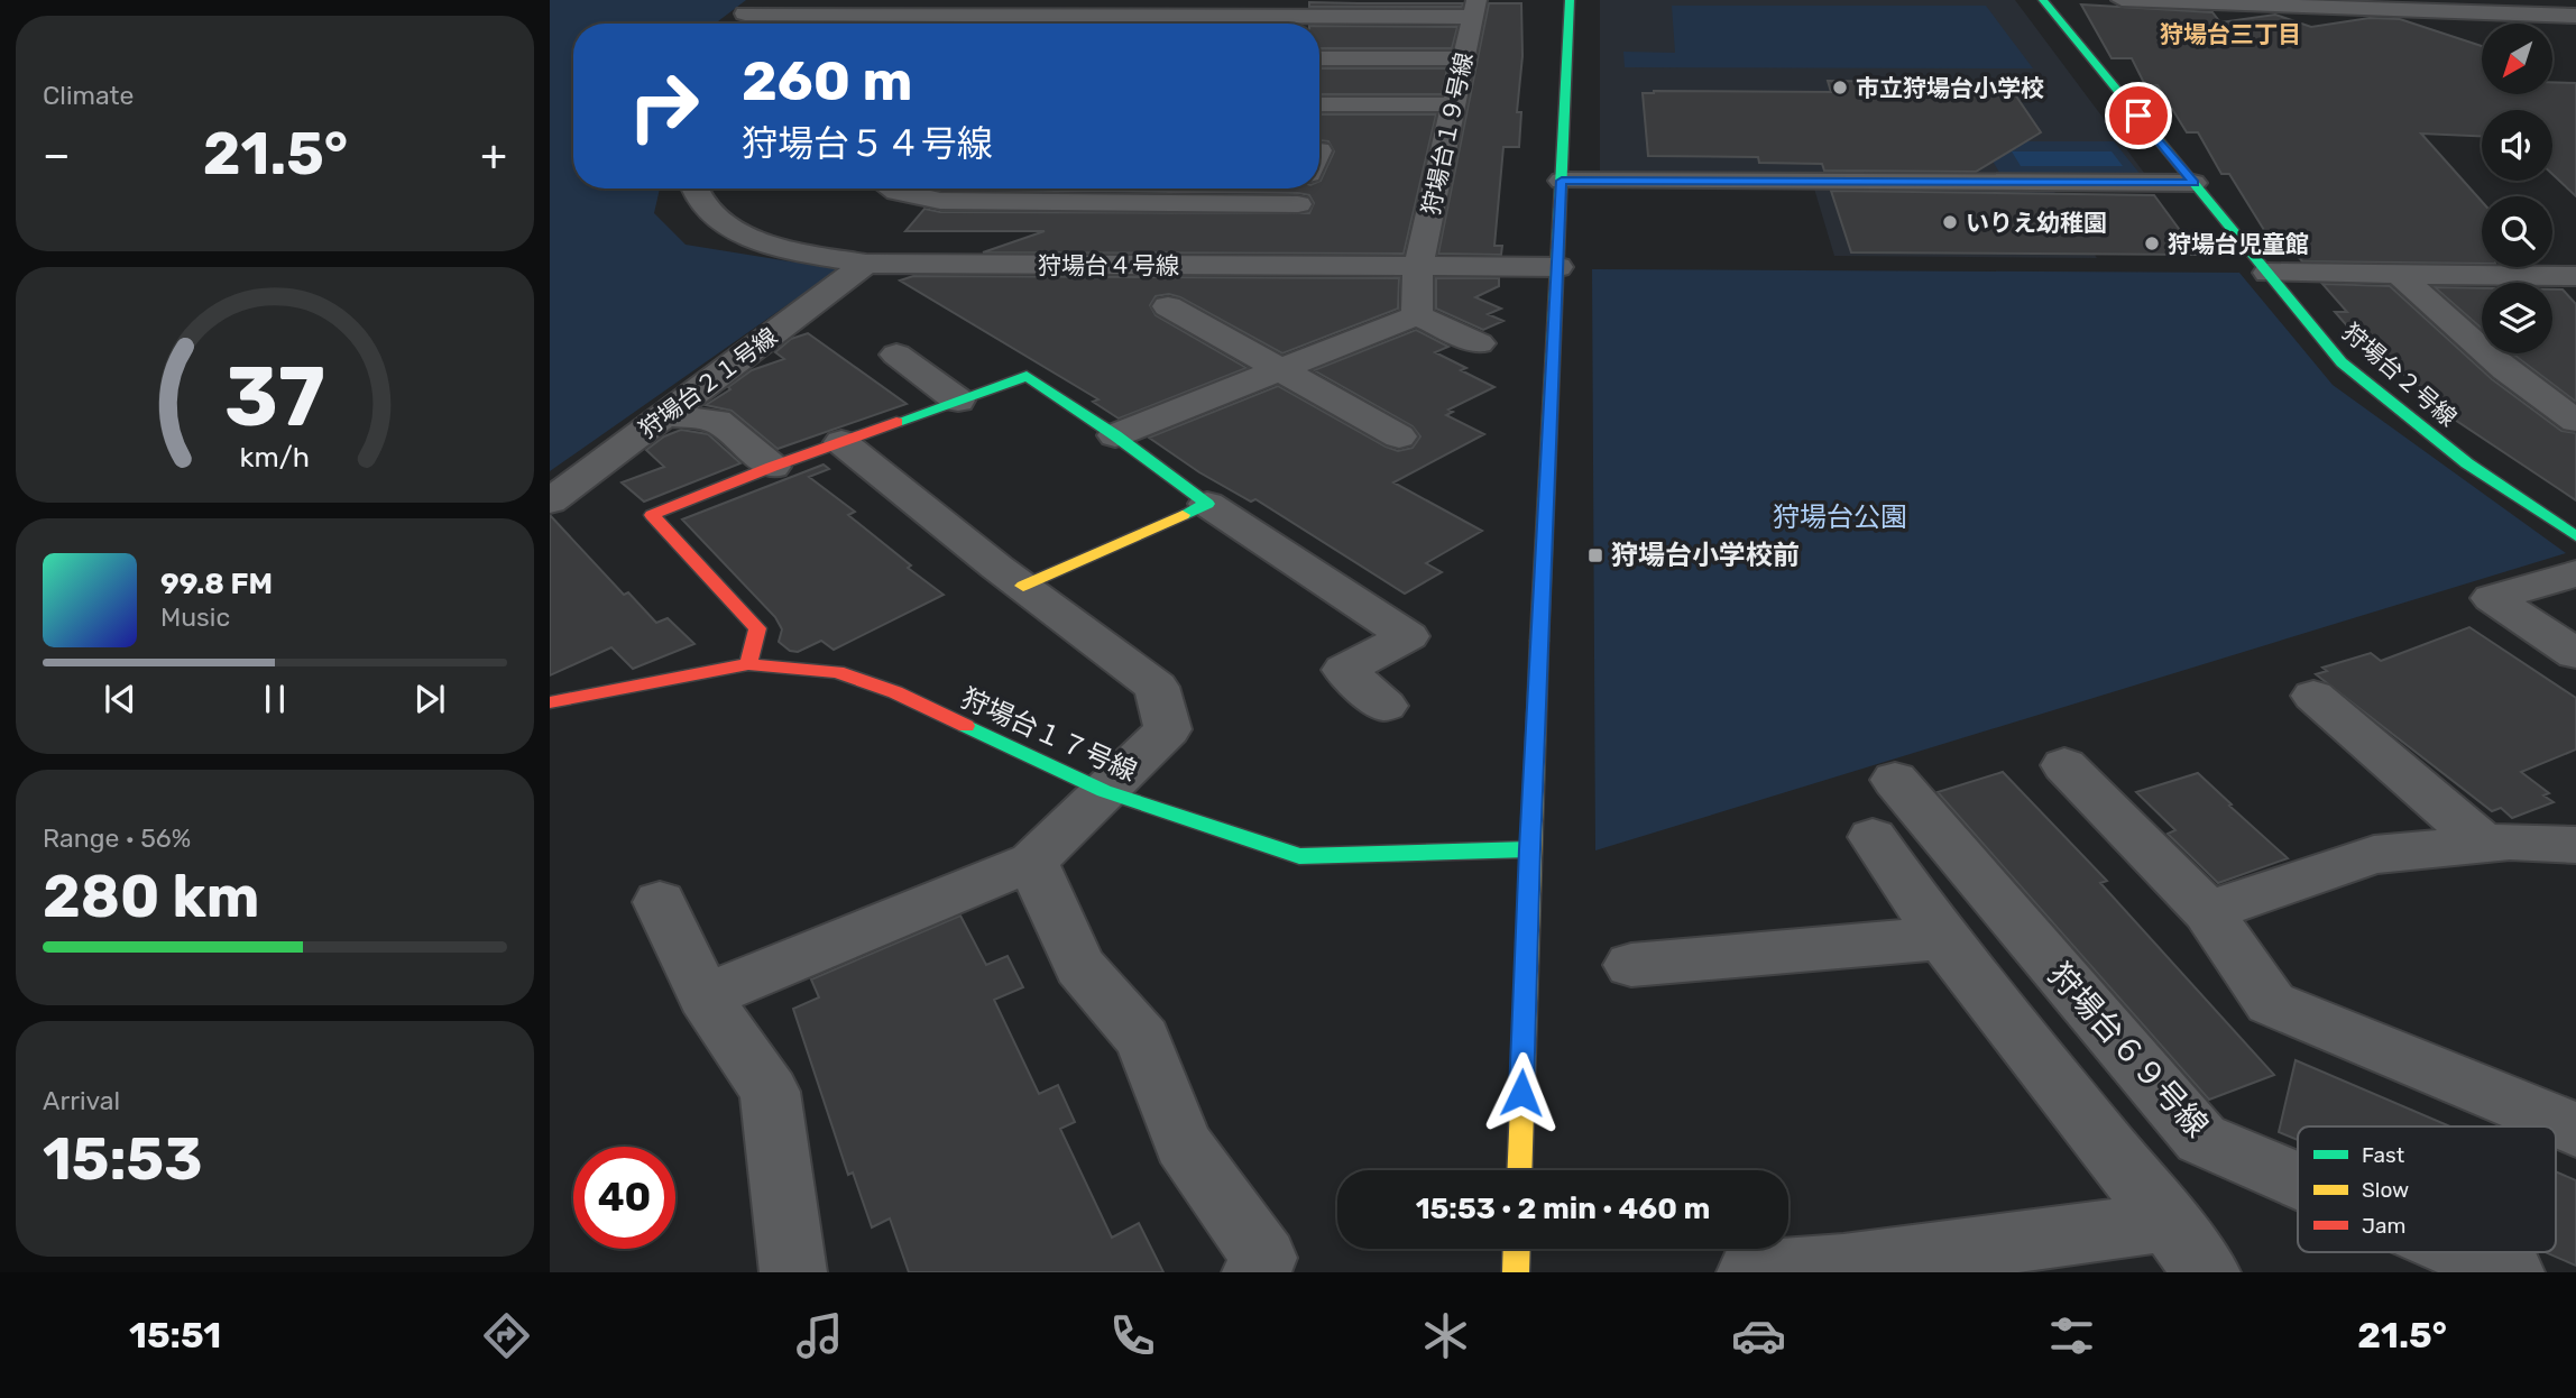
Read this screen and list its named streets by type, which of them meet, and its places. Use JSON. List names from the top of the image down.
{
  "streets": {
    "street": [
      "狩場台１９号線",
      "狩場台４号線",
      "狩場台２号線",
      "狩場台２１号線",
      "狩場台１７号線",
      "狩場台６９号線"
    ]
  },
  "crossings": [
    ["狩場台１９号線", "狩場台４号線"],
    ["狩場台４号線", "狩場台２１号線"]
  ],
  "districts": ["狩場台三丁目"],
  "parks": ["狩場台公園"],
  "places": {
    "other": ["市立狩場台小学校", "いりえ幼稚園", "狩場台児童館"],
    "transit": ["狩場台小学校前"]
  },
  "legend": ["Fast", "Slow", "Jam"],
  "north": "bottom left",
  "page": {
    "tile": [
      "Climate",
      ["Range · 56%", "280 km"],
      ["Arrival", "15:53"]
    ],
    "turn": ["260 m", "狩場台５４号線"],
    "heat": ["−", "21.5°", "+"],
    "song": ["99.8 FM", "Music"],
    "limit": "40",
    "trip": "15:53 · 2 min · 460 m",
    "tabs": ["15:51", "21.5°"],
    "gauge": ["37", "km/h"]
  }
}
